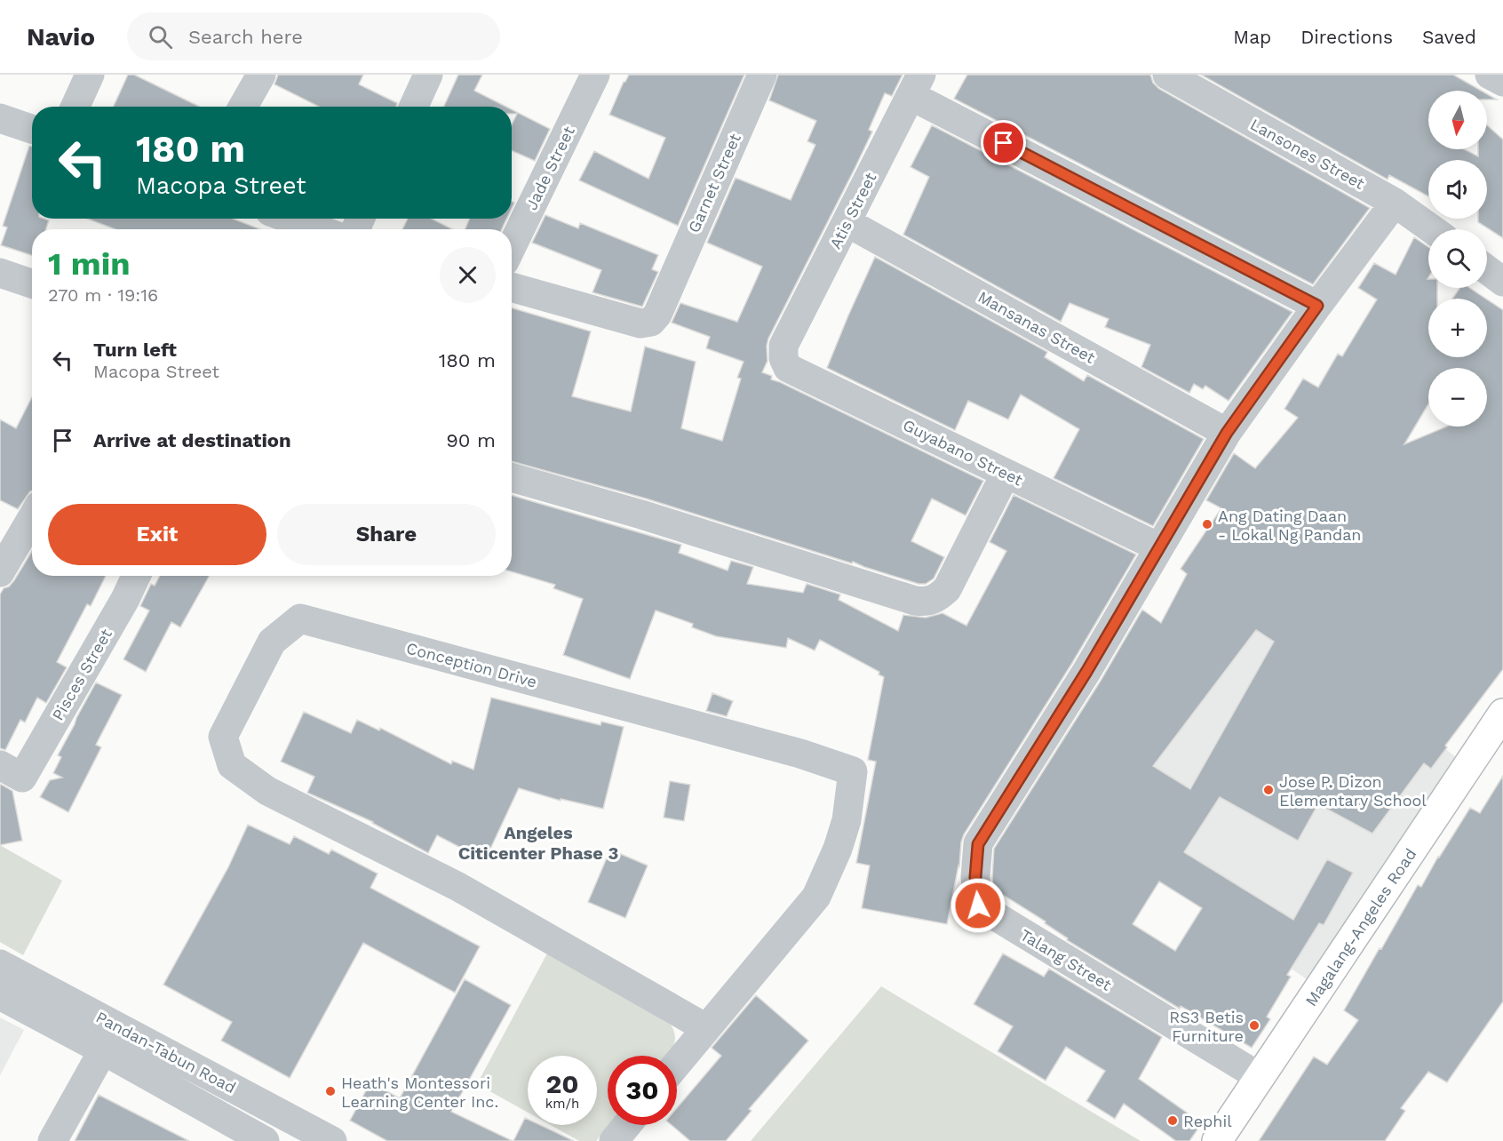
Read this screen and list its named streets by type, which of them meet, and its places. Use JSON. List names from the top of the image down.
{
  "streets": {
    "main road": ["Magalang-Angeles Road"],
    "street": [
      "Lansones Street",
      "Jade Street",
      "Garnet Street",
      "Atis Street",
      "Mansanas Street",
      "Guyabano Street",
      "Conception Drive",
      "Pisces Street",
      "Talang Street",
      "Pandan-Tabun Road"
    ]
  },
  "crossings": [
    ["Lansones Street", "Talang Street"],
    ["Atis Street", "Mansanas Street"],
    ["Atis Street", "Guyabano Street"],
    ["Mansanas Street", "Talang Street"],
    ["Guyabano Street", "Talang Street"],
    ["Magalang-Angeles Road", "Talang Street"]
  ],
  "districts": ["Angeles Citicenter Phase 3"],
  "places": [
    "Ang Dating Daan - Lokal Ng Pandan",
    "Jose P. Dizon Elementary School",
    "RS3 Betis Furniture",
    "Heath's Montessori Learning Center Inc.",
    "Rephil"
  ],
  "north": "bottom",
  "page": {
    "header": "Navio",
    "search": "Search here",
    "nav": ["Map", "Directions", "Saved"],
    "map_buttons": ["+", "−"],
    "turn": ["180 m", "Macopa Street"],
    "heading": ["1 min", "270 m · 19:16"],
    "list": [
      {
        "name": "Turn left",
        "note": "Macopa Street",
        "value": "180 m"
      },
      {
        "name": "Arrive at destination",
        "value": "90 m"
      }
    ],
    "buttons": ["Exit", "Share"],
    "speed": "20 km/h",
    "limit": "30"
  }
}
